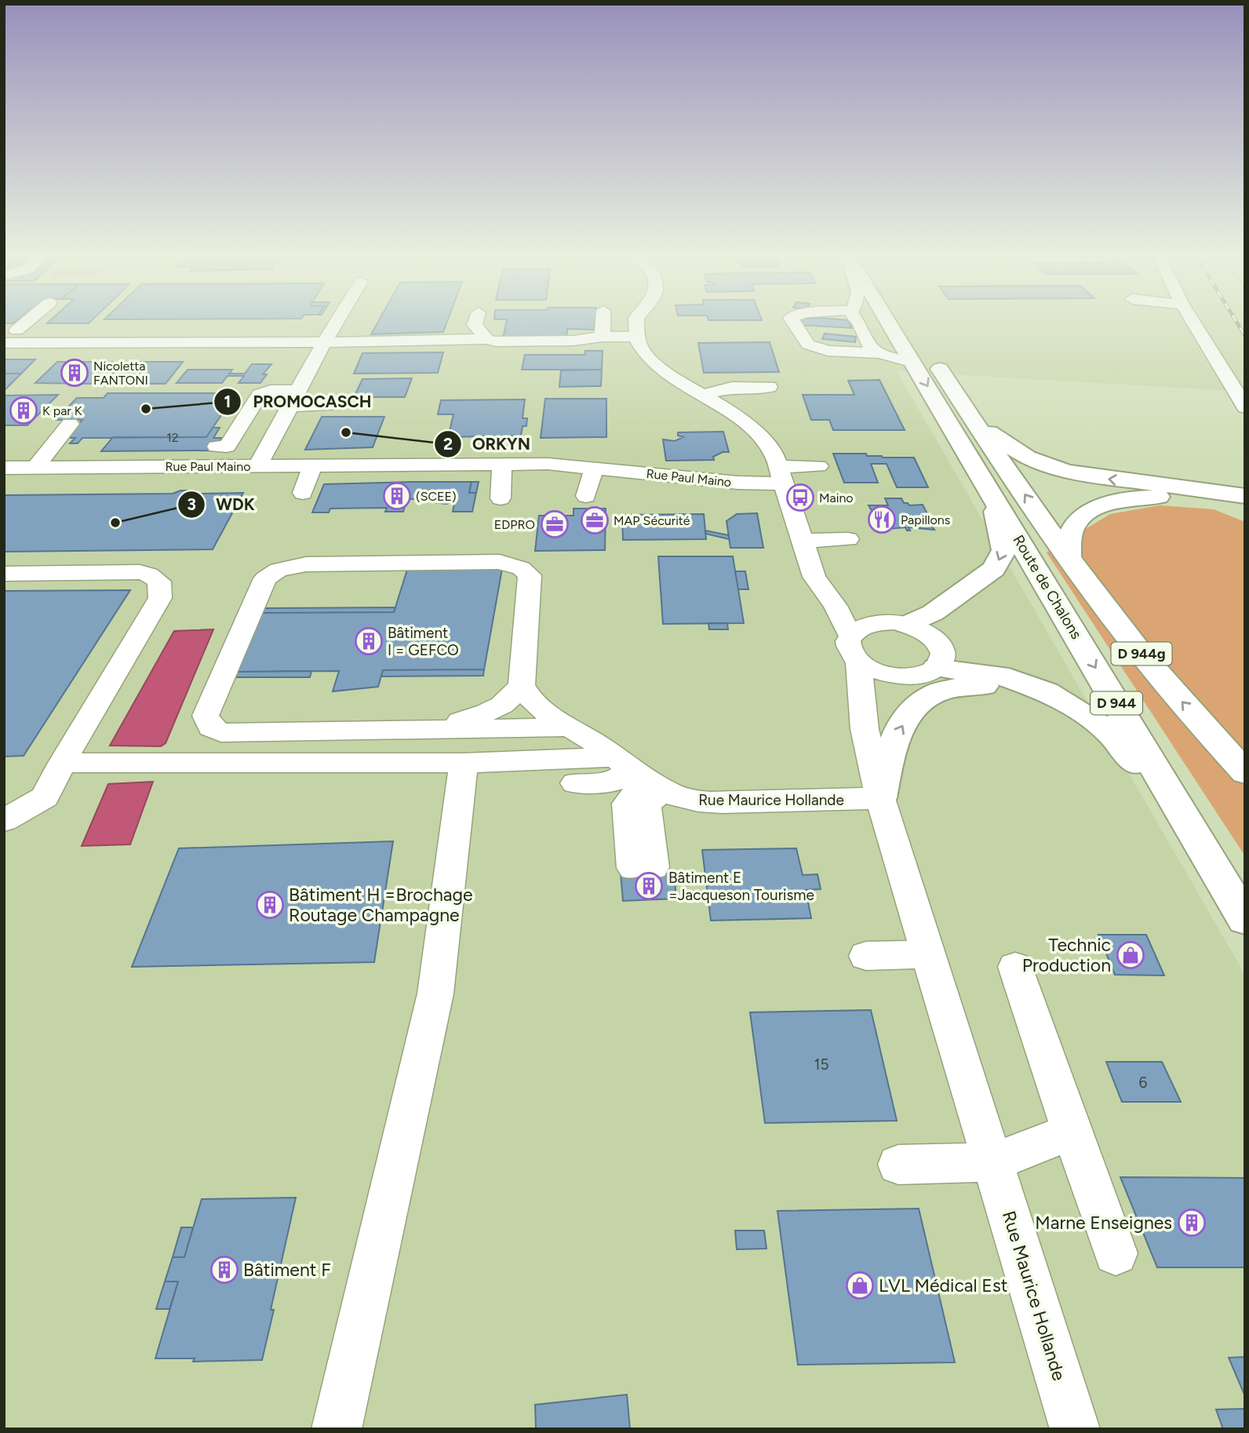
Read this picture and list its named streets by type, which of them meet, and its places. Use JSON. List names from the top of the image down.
{
  "streets": {
    "main road": ["Route de Chalons", "D 944g", "D 944"],
    "street": ["Rue Paul Maino", "Rue Maurice Hollande"]
  },
  "crossings": [
    ["Rue Paul Maino", "Rue Maurice Hollande"]
  ],
  "places": {
    "building": [
      "Nicoletta FANTONI",
      "K par K",
      "(SCEE)",
      "Bâtiment I = GEFCO",
      "Bâtiment E =Jacqueson Tourisme",
      "Bâtiment H =Brochage Routage Champagne",
      "Marne Enseignes",
      "Bâtiment F"
    ],
    "other": ["PROMOCASCH", "ORKYN", "WDK"],
    "bus stop": ["Maino"],
    "restaurant": ["Papillons"],
    "office": ["MAP Sécurité", "EDPRO"],
    "shop": ["Technic Production", "LVL Médical Est"]
  },
  "house_numbers": ["12", "15", "6"]
}
